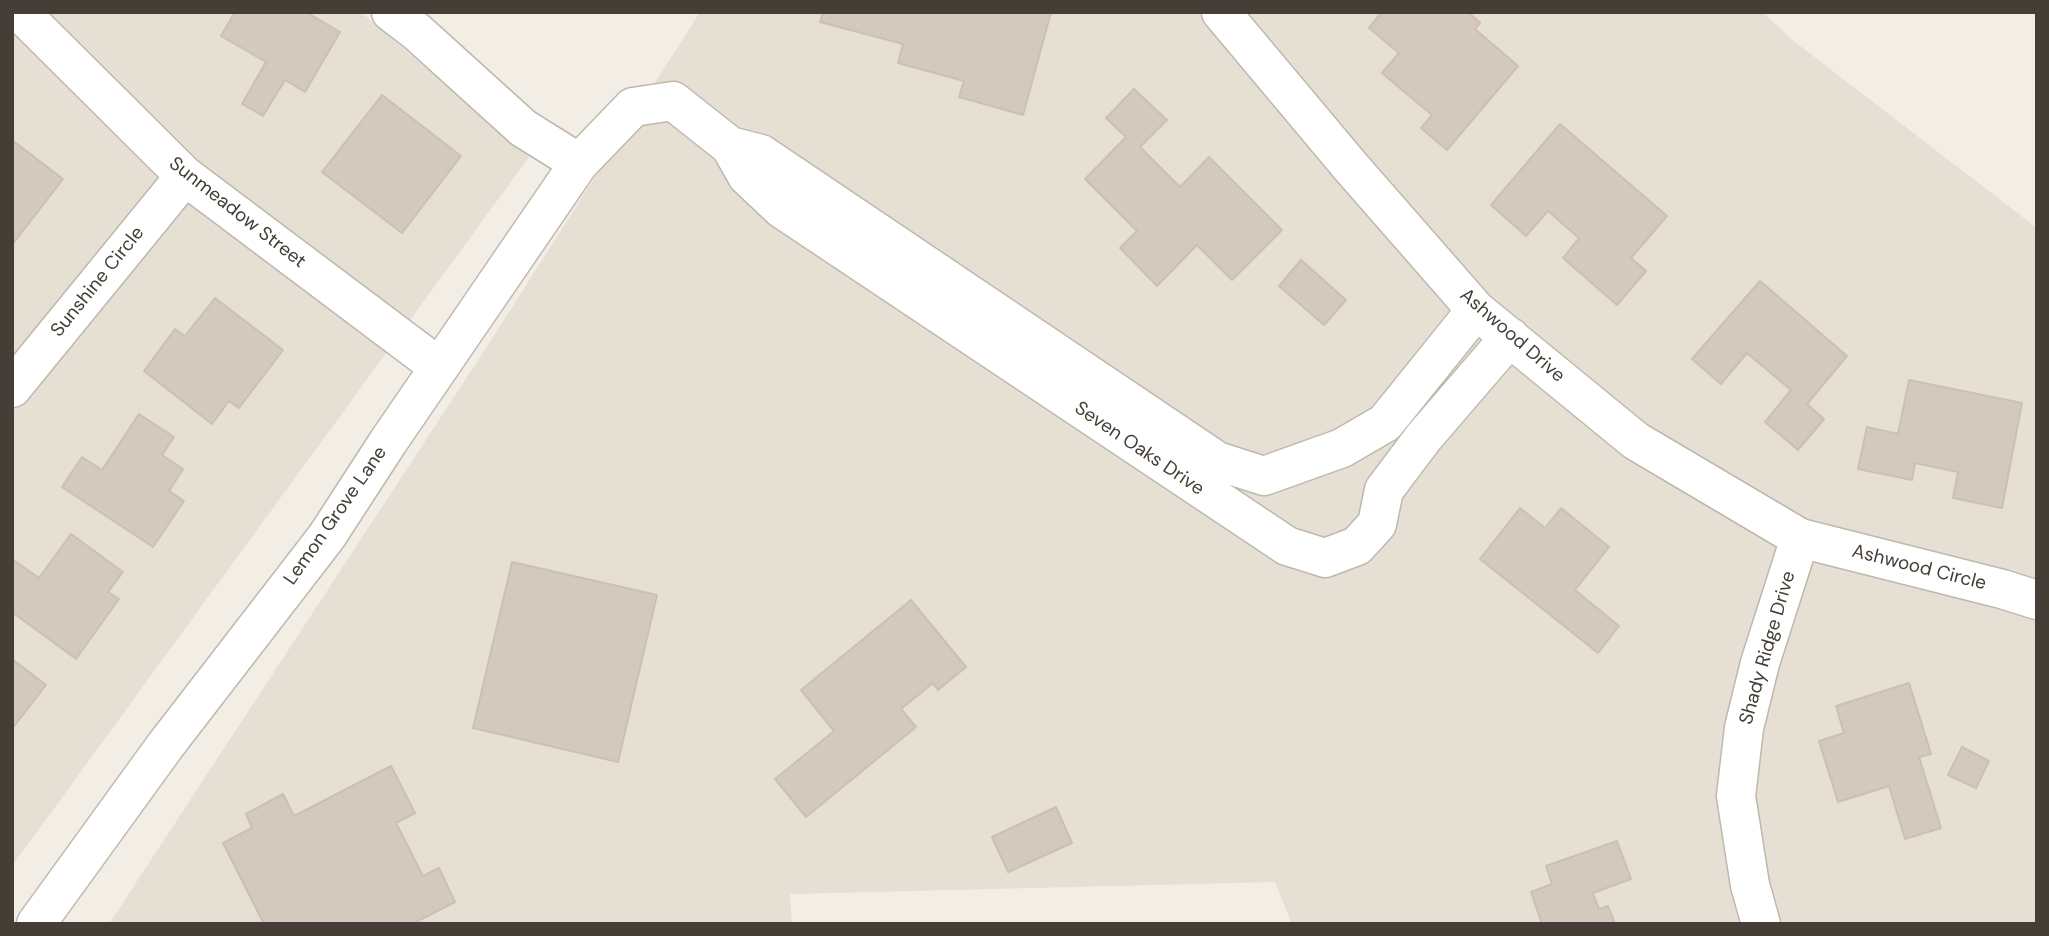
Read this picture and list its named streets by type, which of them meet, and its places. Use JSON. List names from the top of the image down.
{
  "streets": {
    "street": [
      "Sunmeadow Street",
      "Sunshine Circle",
      "Ashwood Drive",
      "Seven Oaks Drive",
      "Lemon Grove Lane",
      "Ashwood Circle",
      "Shady Ridge Drive"
    ]
  },
  "crossings": [
    ["Sunmeadow Street", "Sunshine Circle"],
    ["Sunmeadow Street", "Lemon Grove Lane"],
    ["Ashwood Drive", "Seven Oaks Drive"],
    ["Ashwood Drive", "Ashwood Circle"],
    ["Ashwood Drive", "Shady Ridge Drive"],
    ["Seven Oaks Drive", "Lemon Grove Lane"],
    ["Ashwood Circle", "Shady Ridge Drive"]
  ]
}
